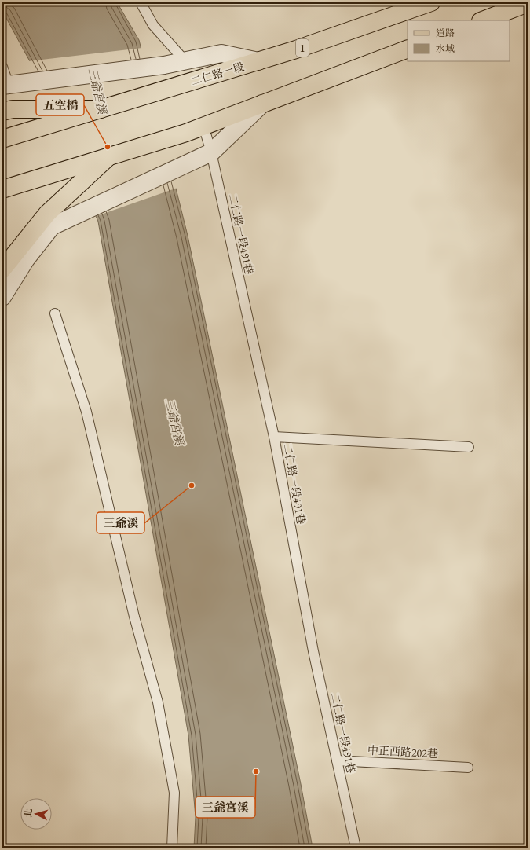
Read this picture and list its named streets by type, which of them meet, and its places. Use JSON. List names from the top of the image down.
{
  "streets": {
    "main road": ["1", "二仁路一段"],
    "lane": ["二仁路一段491巷", "中正西路202巷"]
  },
  "crossings": [
    ["二仁路一段491巷", "中正西路202巷"]
  ],
  "water": ["三爺宮溪"],
  "places": ["五空橋", "三爺溪", "三爺宮溪"],
  "legend": ["道路", "水域"],
  "north": "left"
}
